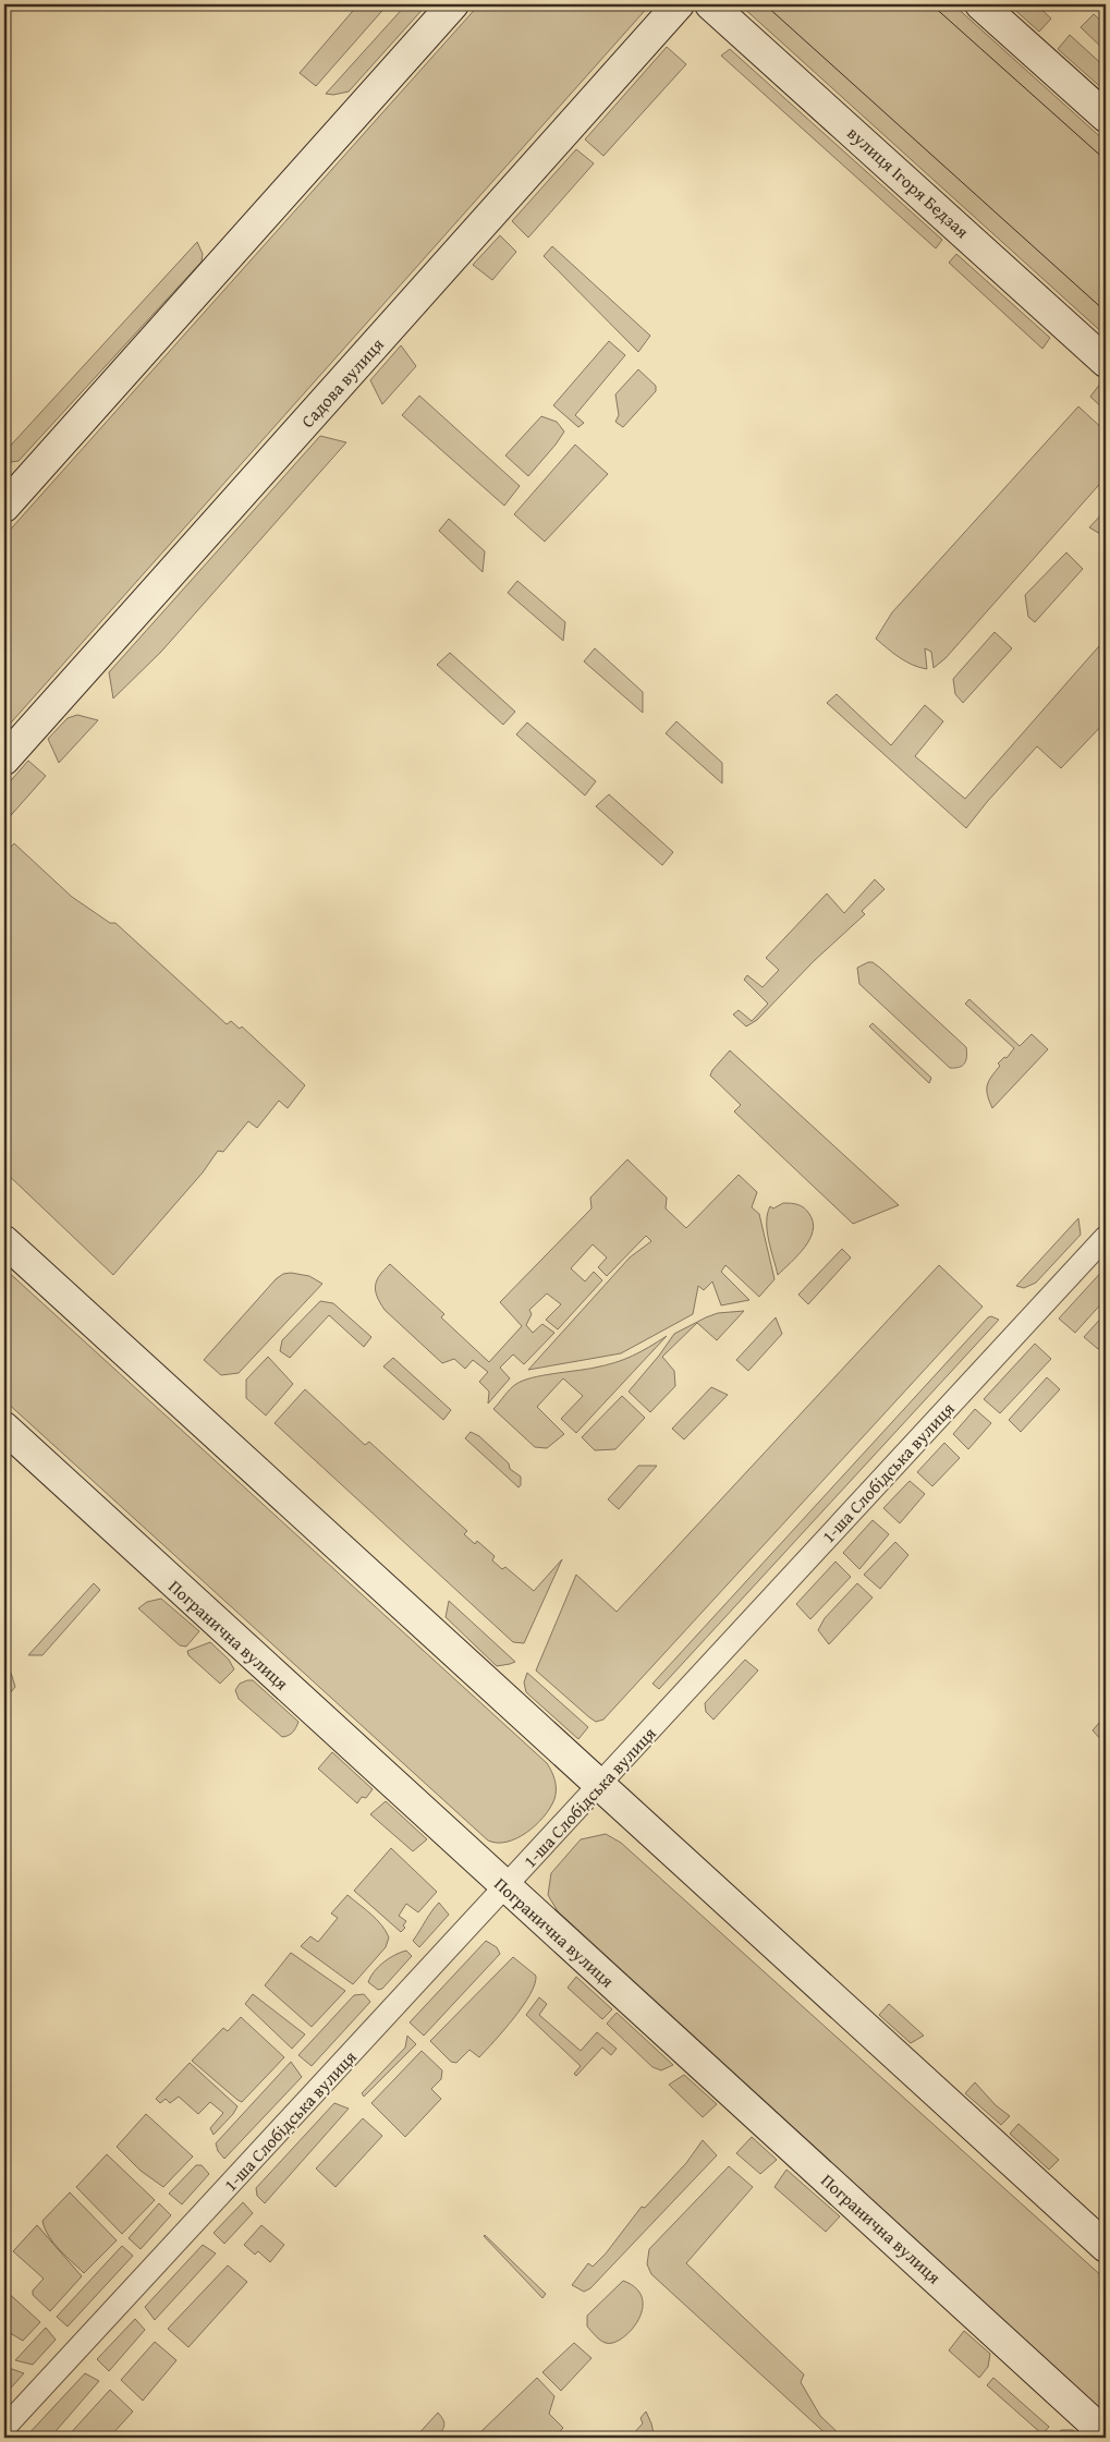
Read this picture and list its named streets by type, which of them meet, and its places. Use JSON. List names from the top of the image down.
{
  "streets": {
    "main road": ["вулиця Ігоря Бедзая", "Садова вулиця", "Погранична вулиця"],
    "street": ["1-ша Слобідська вулиця"]
  },
  "crossings": [
    ["1-ша Слобідська вулиця", "Погранична вулиця"]
  ]
}
